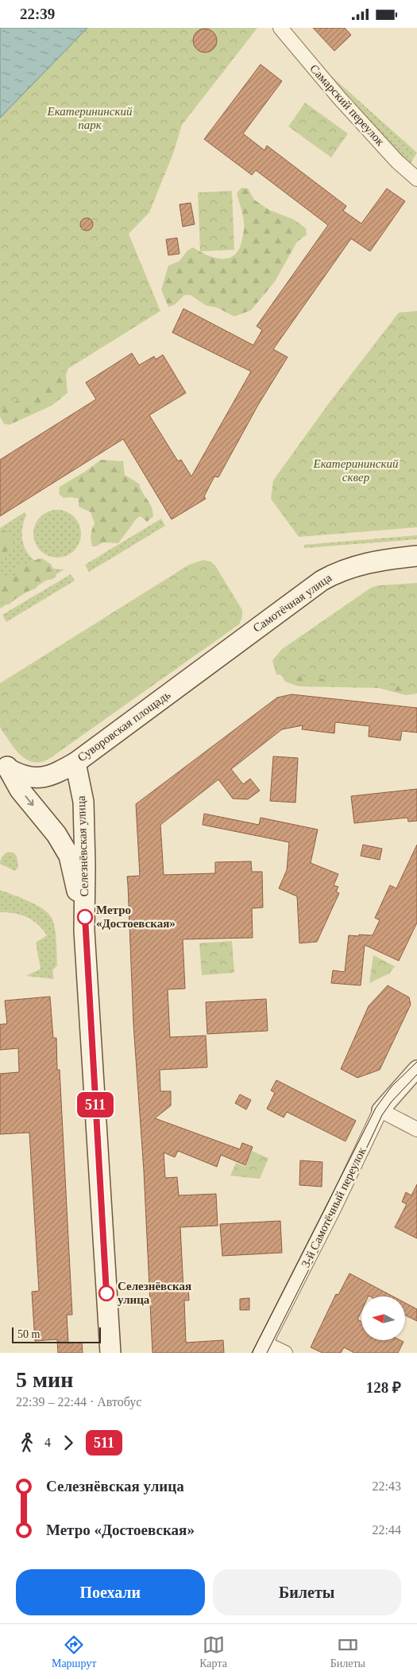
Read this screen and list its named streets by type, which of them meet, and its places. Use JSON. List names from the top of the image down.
{
  "streets": {
    "main road": ["Самотёчная улица", "Суворовская площадь", "Селезнёвская улица"],
    "street": ["Самарский переулок", "3-й Самотёчный переулок"]
  },
  "crossings": [
    ["Самотёчная улица", "Суворовская площадь"],
    ["Суворовская площадь", "Селезнёвская улица"]
  ],
  "parks": ["Екатерининский парк", "Екатерининский сквер"],
  "places": ["Метро «Достоевская»", "Селезнёвская улица"],
  "lines": ["bus line 511"],
  "scale_bar": "50 m",
  "north": "left",
  "page": {
    "status": "22:39",
    "on_map": "511",
    "scale": "50 m",
    "heading": ["5 мин", "22:39 – 22:44 · Автобус", "128 ₽"],
    "legs": ["4", "511"],
    "list": [
      {
        "name": "Селезнёвская улица",
        "value": "22:43"
      },
      {
        "name": "Метро «Достоевская»",
        "value": "22:44"
      }
    ],
    "buttons": ["Поехали", "Билеты"],
    "tabs": ["Маршрут", "Карта", "Билеты"]
  }
}
